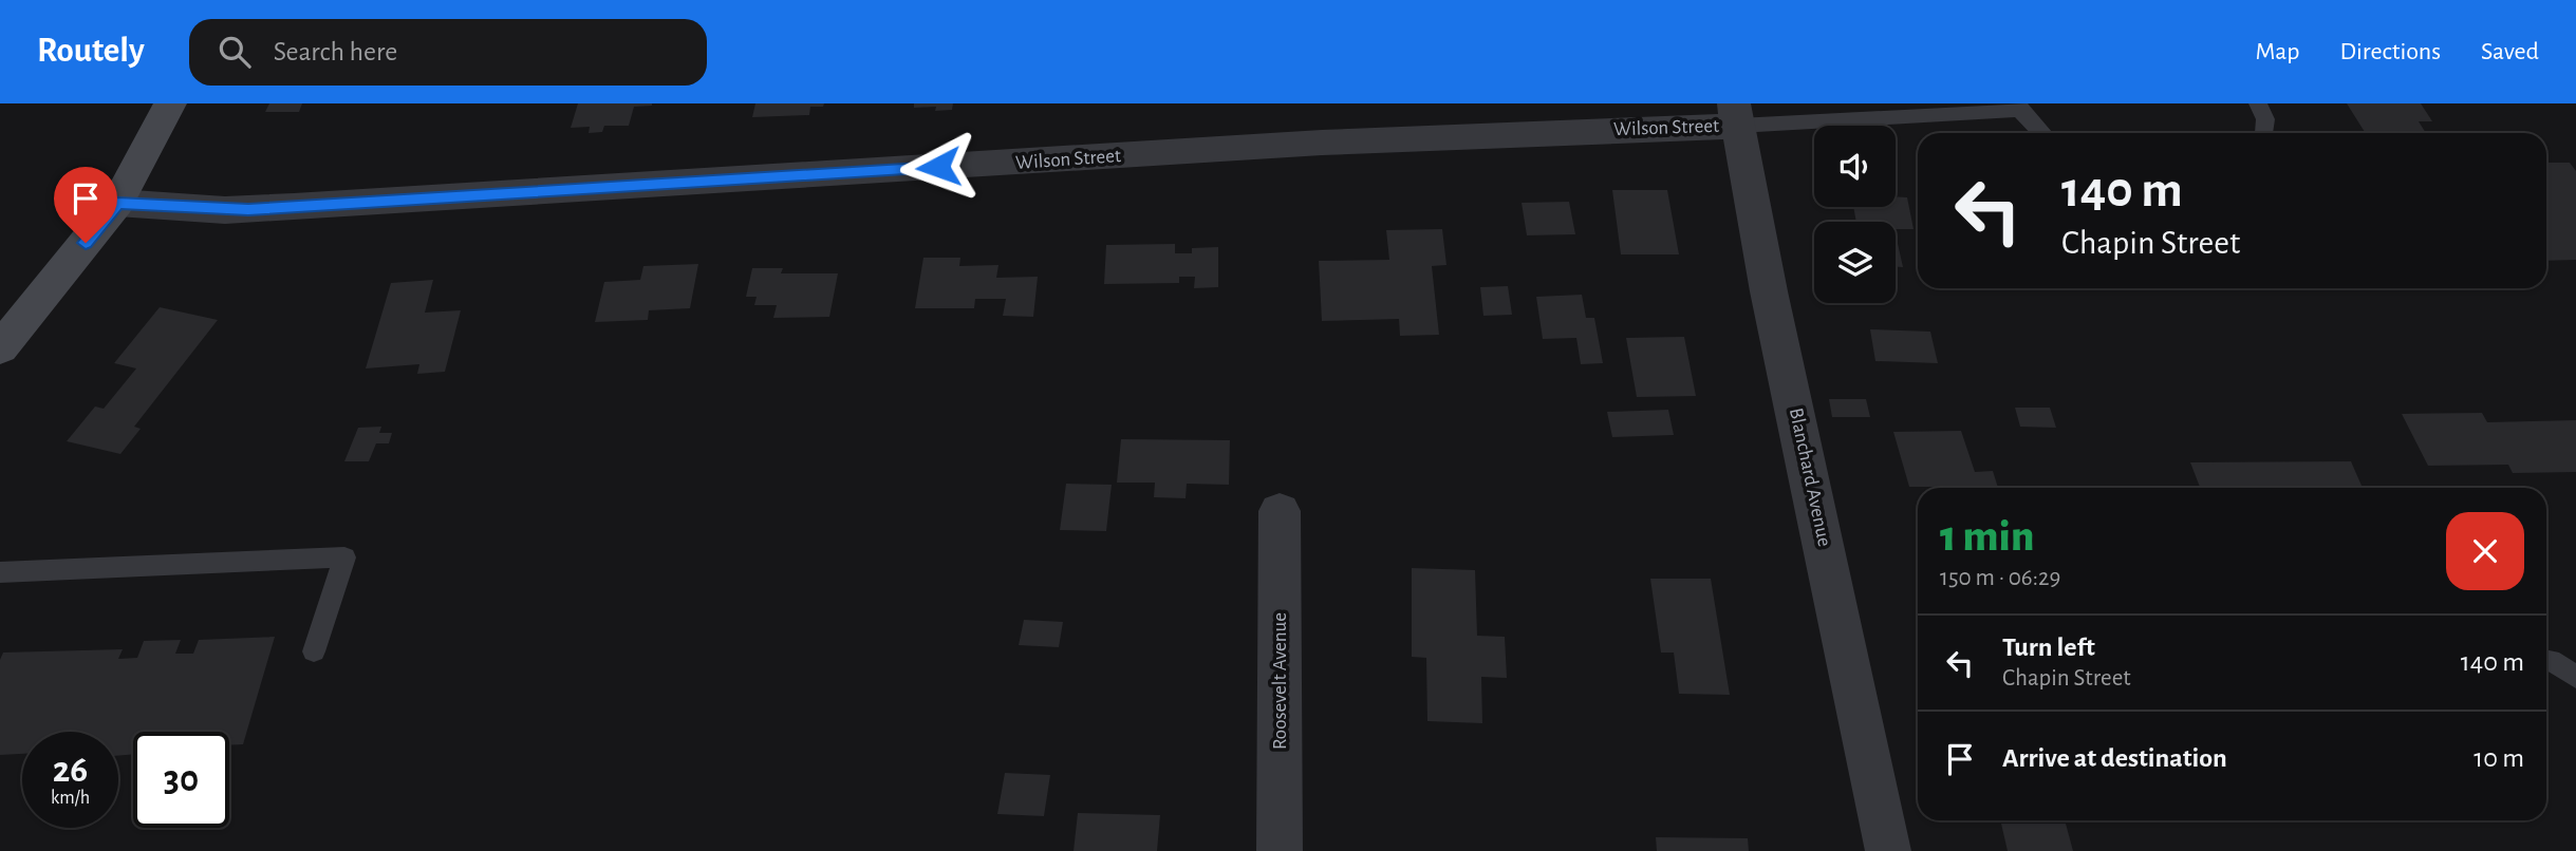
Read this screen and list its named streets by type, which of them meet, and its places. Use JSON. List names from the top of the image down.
{
  "streets": {
    "street": ["Wilson Street", "Blanchard Avenue", "Roosevelt Avenue"]
  },
  "crossings": [
    ["Wilson Street", "Blanchard Avenue"]
  ],
  "page": {
    "header": "Routely",
    "search": "Search here",
    "nav": ["Map", "Directions", "Saved"],
    "turn": ["140 m", "Chapin Street"],
    "heading": ["1 min", "150 m · 06:29"],
    "list": [
      {
        "name": "Turn left",
        "note": "Chapin Street",
        "value": "140 m"
      },
      {
        "name": "Arrive at destination",
        "value": "10 m"
      }
    ],
    "speed": "26 km/h",
    "limit": "30"
  }
}
